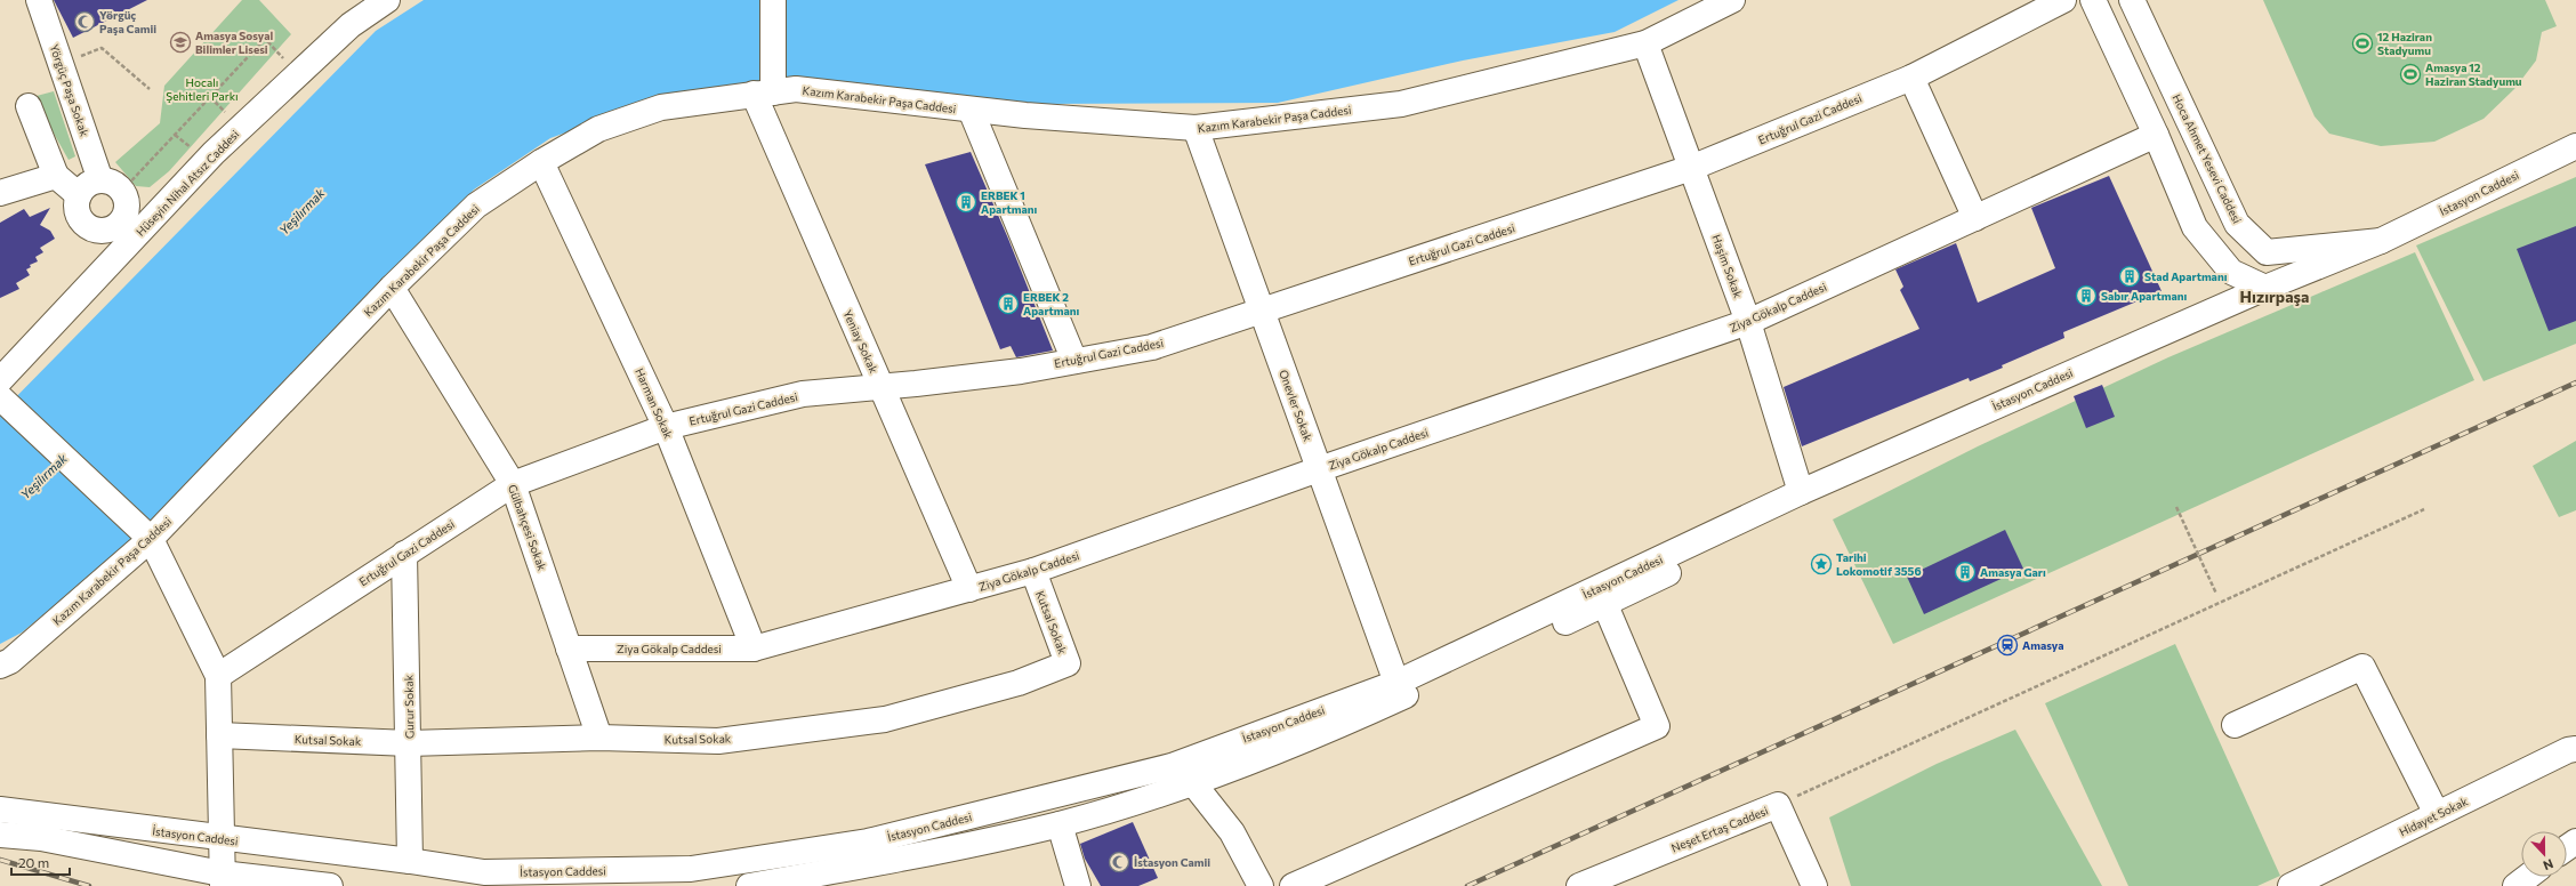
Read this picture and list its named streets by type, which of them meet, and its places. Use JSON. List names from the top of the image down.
{
  "streets": {
    "street": [
      "Yörgüç Paşa Sokak",
      "Kazım Karabekir Paşa Caddesi",
      "Ertuğrul Gazi Caddesi",
      "Hoca Ahmet Yesevi Caddesi",
      "Hüseyin Nihal Atsız Caddesi",
      "İstasyon Caddesi",
      "Haşim Sokak",
      "Ziya Gökalp Caddesi",
      "Yeniay Sokak",
      "Harman Sokak",
      "Onevler Sokak",
      "Gülbahçesi Sokak",
      "Kutsal Sokak",
      "Gurur Sokak",
      "Hidayet Sokak",
      "Neşet Ertaş Caddesi"
    ]
  },
  "crossings": [
    ["Yörgüç Paşa Sokak", "Hüseyin Nihal Atsız Caddesi"],
    ["Kazım Karabekir Paşa Caddesi", "Haşim Sokak"],
    ["Kazım Karabekir Paşa Caddesi", "Yeniay Sokak"],
    ["Kazım Karabekir Paşa Caddesi", "Harman Sokak"],
    ["Kazım Karabekir Paşa Caddesi", "Onevler Sokak"],
    ["Kazım Karabekir Paşa Caddesi", "Gülbahçesi Sokak"],
    ["Ertuğrul Gazi Caddesi", "Haşim Sokak"],
    ["Ertuğrul Gazi Caddesi", "Yeniay Sokak"],
    ["Ertuğrul Gazi Caddesi", "Harman Sokak"],
    ["Ertuğrul Gazi Caddesi", "Onevler Sokak"],
    ["Ertuğrul Gazi Caddesi", "Gülbahçesi Sokak"],
    ["Ertuğrul Gazi Caddesi", "Gurur Sokak"],
    ["Hoca Ahmet Yesevi Caddesi", "İstasyon Caddesi"],
    ["İstasyon Caddesi", "Haşim Sokak"],
    ["İstasyon Caddesi", "Onevler Sokak"],
    ["İstasyon Caddesi", "Gurur Sokak"],
    ["Haşim Sokak", "Ziya Gökalp Caddesi"],
    ["Ziya Gökalp Caddesi", "Yeniay Sokak"],
    ["Ziya Gökalp Caddesi", "Harman Sokak"],
    ["Ziya Gökalp Caddesi", "Onevler Sokak"],
    ["Ziya Gökalp Caddesi", "Gülbahçesi Sokak"],
    ["Ziya Gökalp Caddesi", "Kutsal Sokak"],
    ["Gülbahçesi Sokak", "Kutsal Sokak"],
    ["Kutsal Sokak", "Gurur Sokak"]
  ],
  "districts": ["Hızırpaşa"],
  "water": ["Yeşilırmak"],
  "parks": ["Hocalı Şehitleri Parkı"],
  "places": {
    "mosque": ["Yörgüç Paşa Camii", "İstasyon Camii"],
    "school or university": ["Amasya Sosyal Bilimler Lisesi"],
    "sports": ["12 Haziran Stadyumu", "Amasya 12 Haziran Stadyumu"],
    "building": [
      "ERBEK 1 Apartmanı",
      "Stad Apartmanı",
      "Sabır Apartmanı",
      "ERBEK 2 Apartmanı",
      "Amasya Garı"
    ],
    "place": ["Tarihi Lokomotif 3556"],
    "station": ["Amasya"]
  },
  "scale_bar": "20 m",
  "north": "bottom"
}
